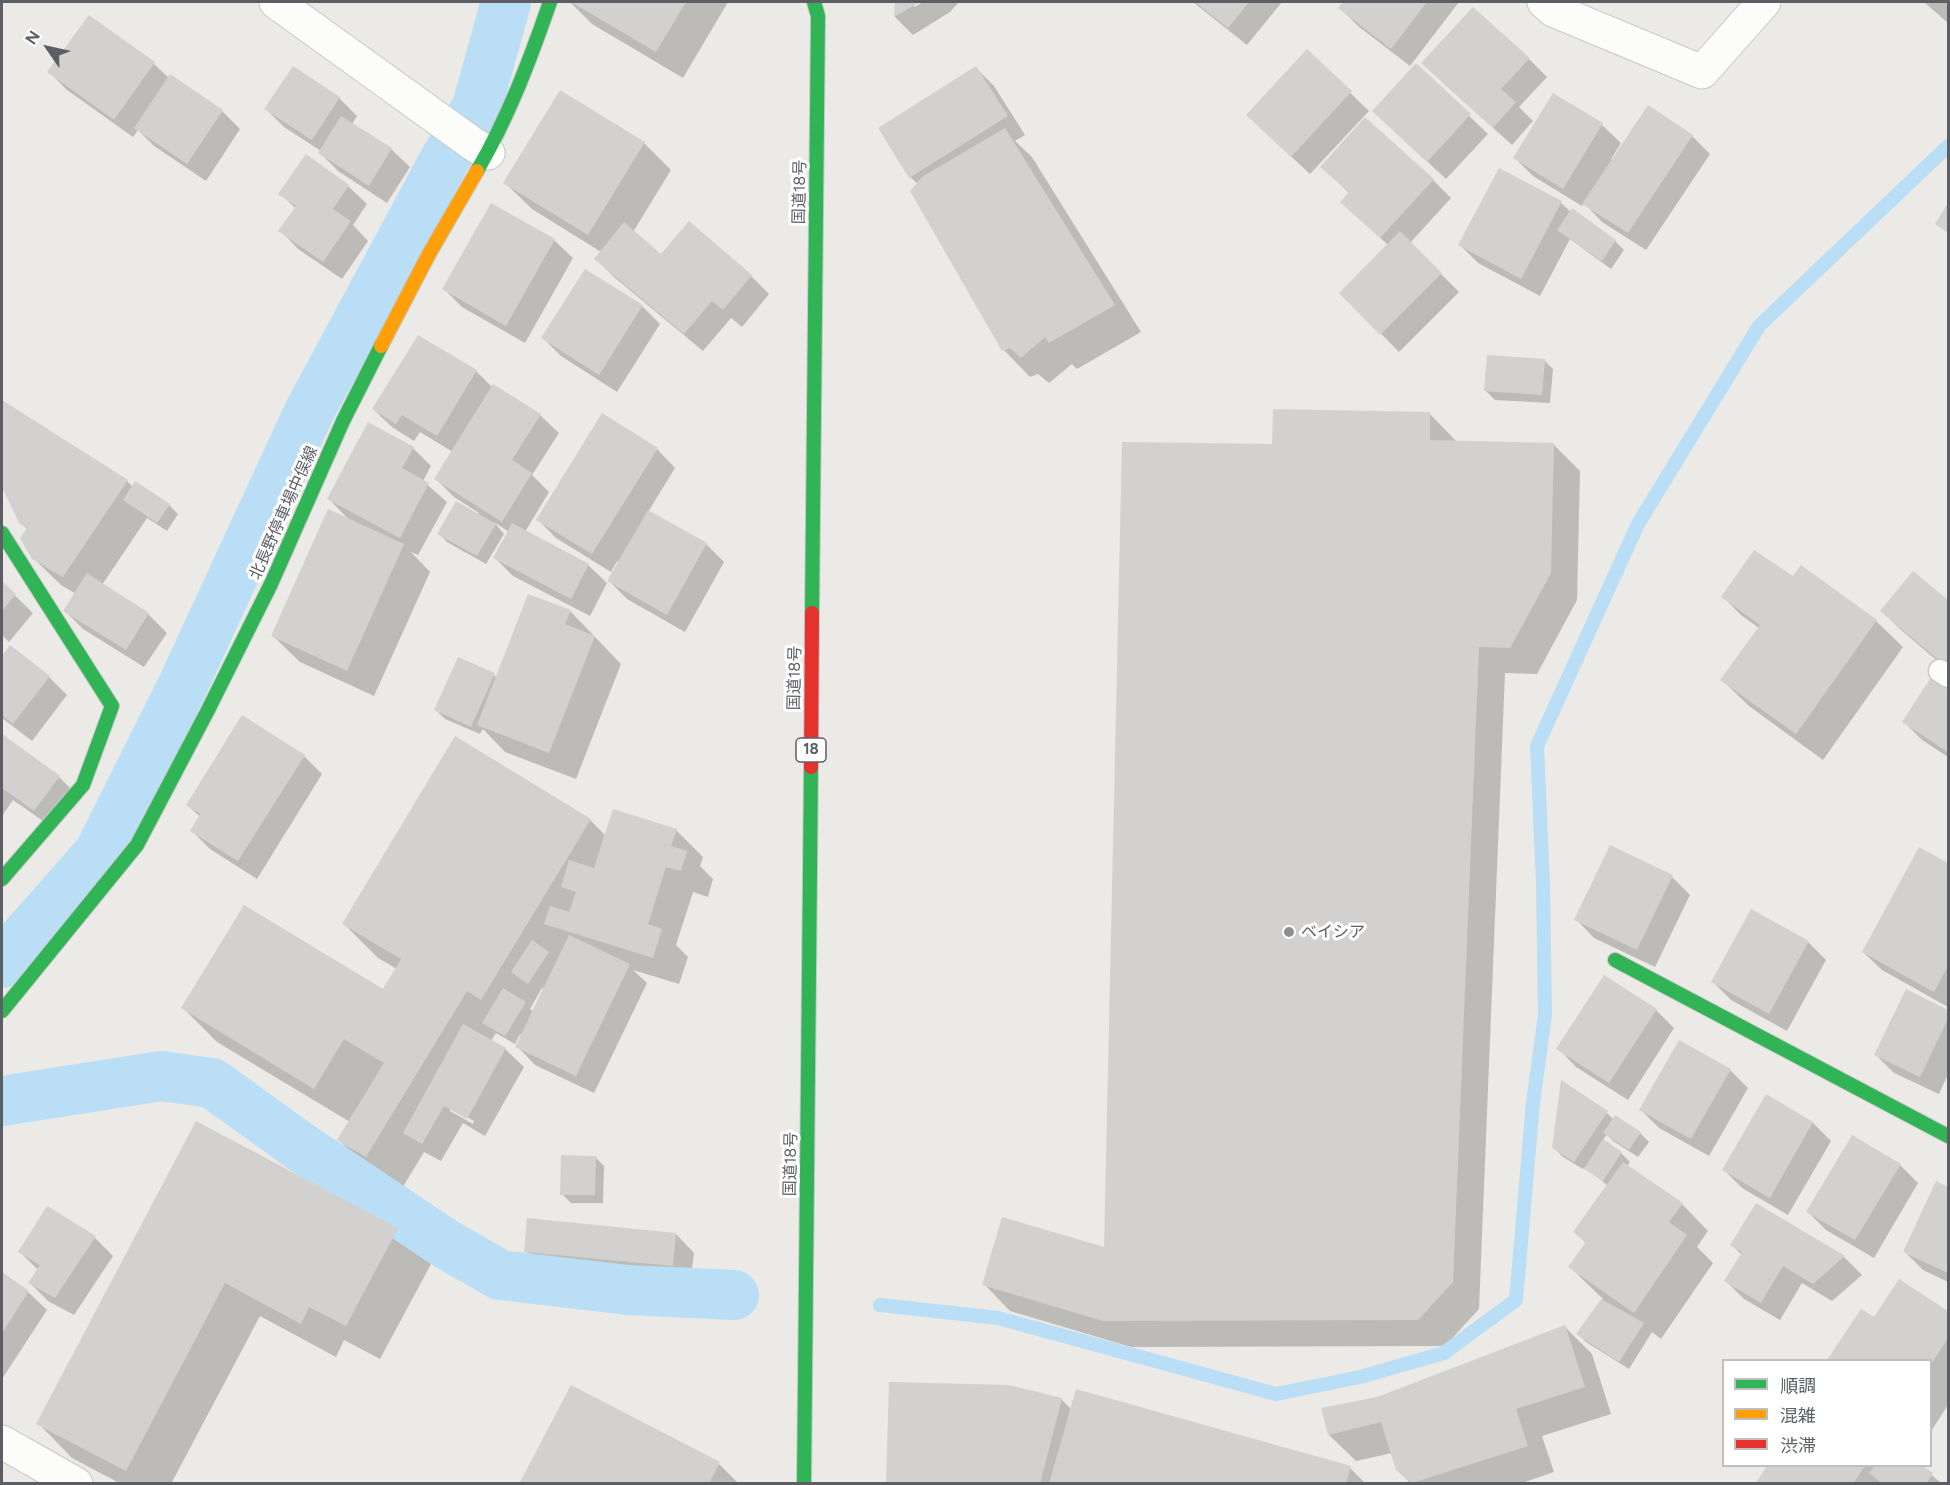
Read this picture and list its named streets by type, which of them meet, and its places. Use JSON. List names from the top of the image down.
{
  "streets": {
    "main road": ["国道18号", "北長野停車場中俣線", "18"]
  },
  "places": ["ベイシア"],
  "legend": ["順調", "混雑", "渋滞"],
  "north": "top left"
}
